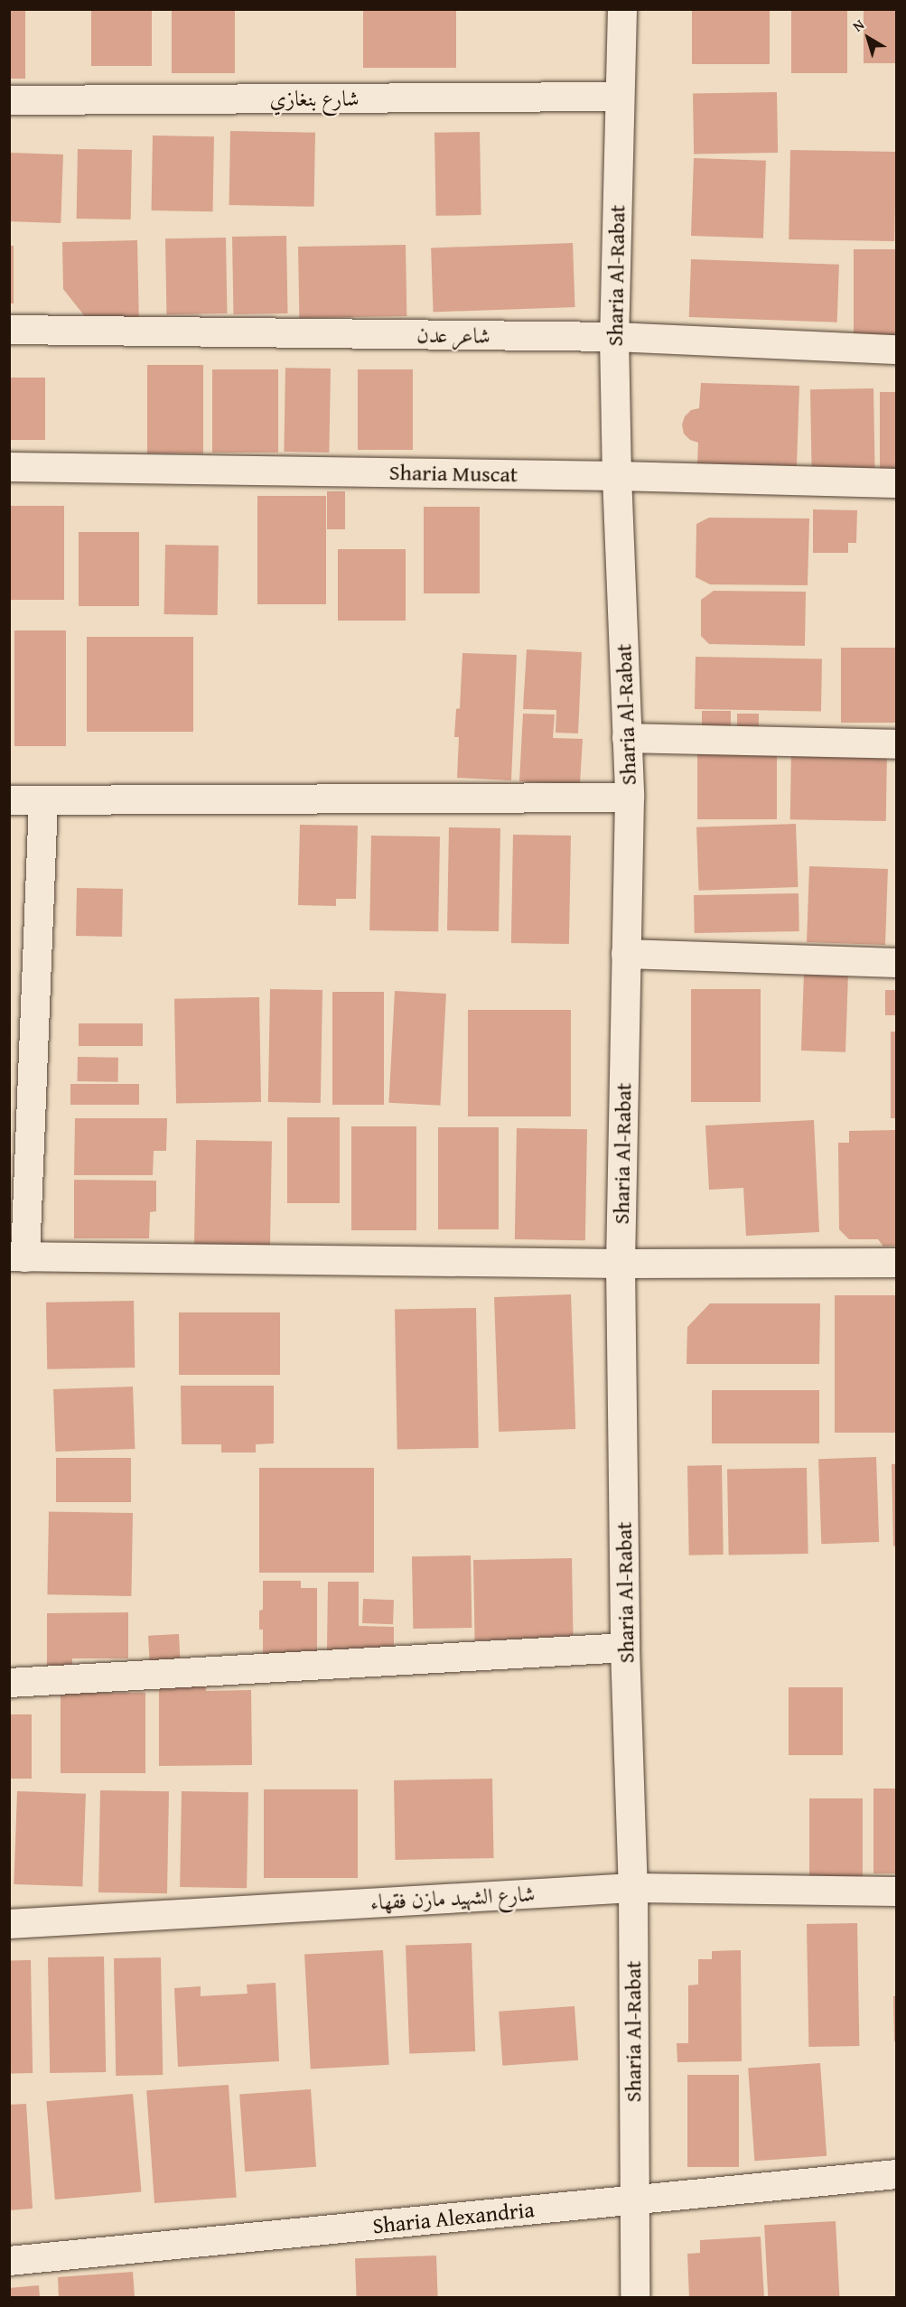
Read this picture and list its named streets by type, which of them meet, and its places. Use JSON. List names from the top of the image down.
{
  "streets": {
    "street": [
      "شارع بنغازي",
      "Sharia Al-Rabat",
      "شاعر عدن",
      "Sharia Muscat",
      "شارع الشهيد مازن فقهاء",
      "Sharia Alexandria"
    ]
  },
  "crossings": [
    ["شارع بنغازي", "Sharia Al-Rabat"],
    ["Sharia Al-Rabat", "شاعر عدن"],
    ["Sharia Al-Rabat", "Sharia Muscat"],
    ["Sharia Al-Rabat", "شارع الشهيد مازن فقهاء"],
    ["Sharia Al-Rabat", "Sharia Alexandria"]
  ],
  "north": "top left"
}
